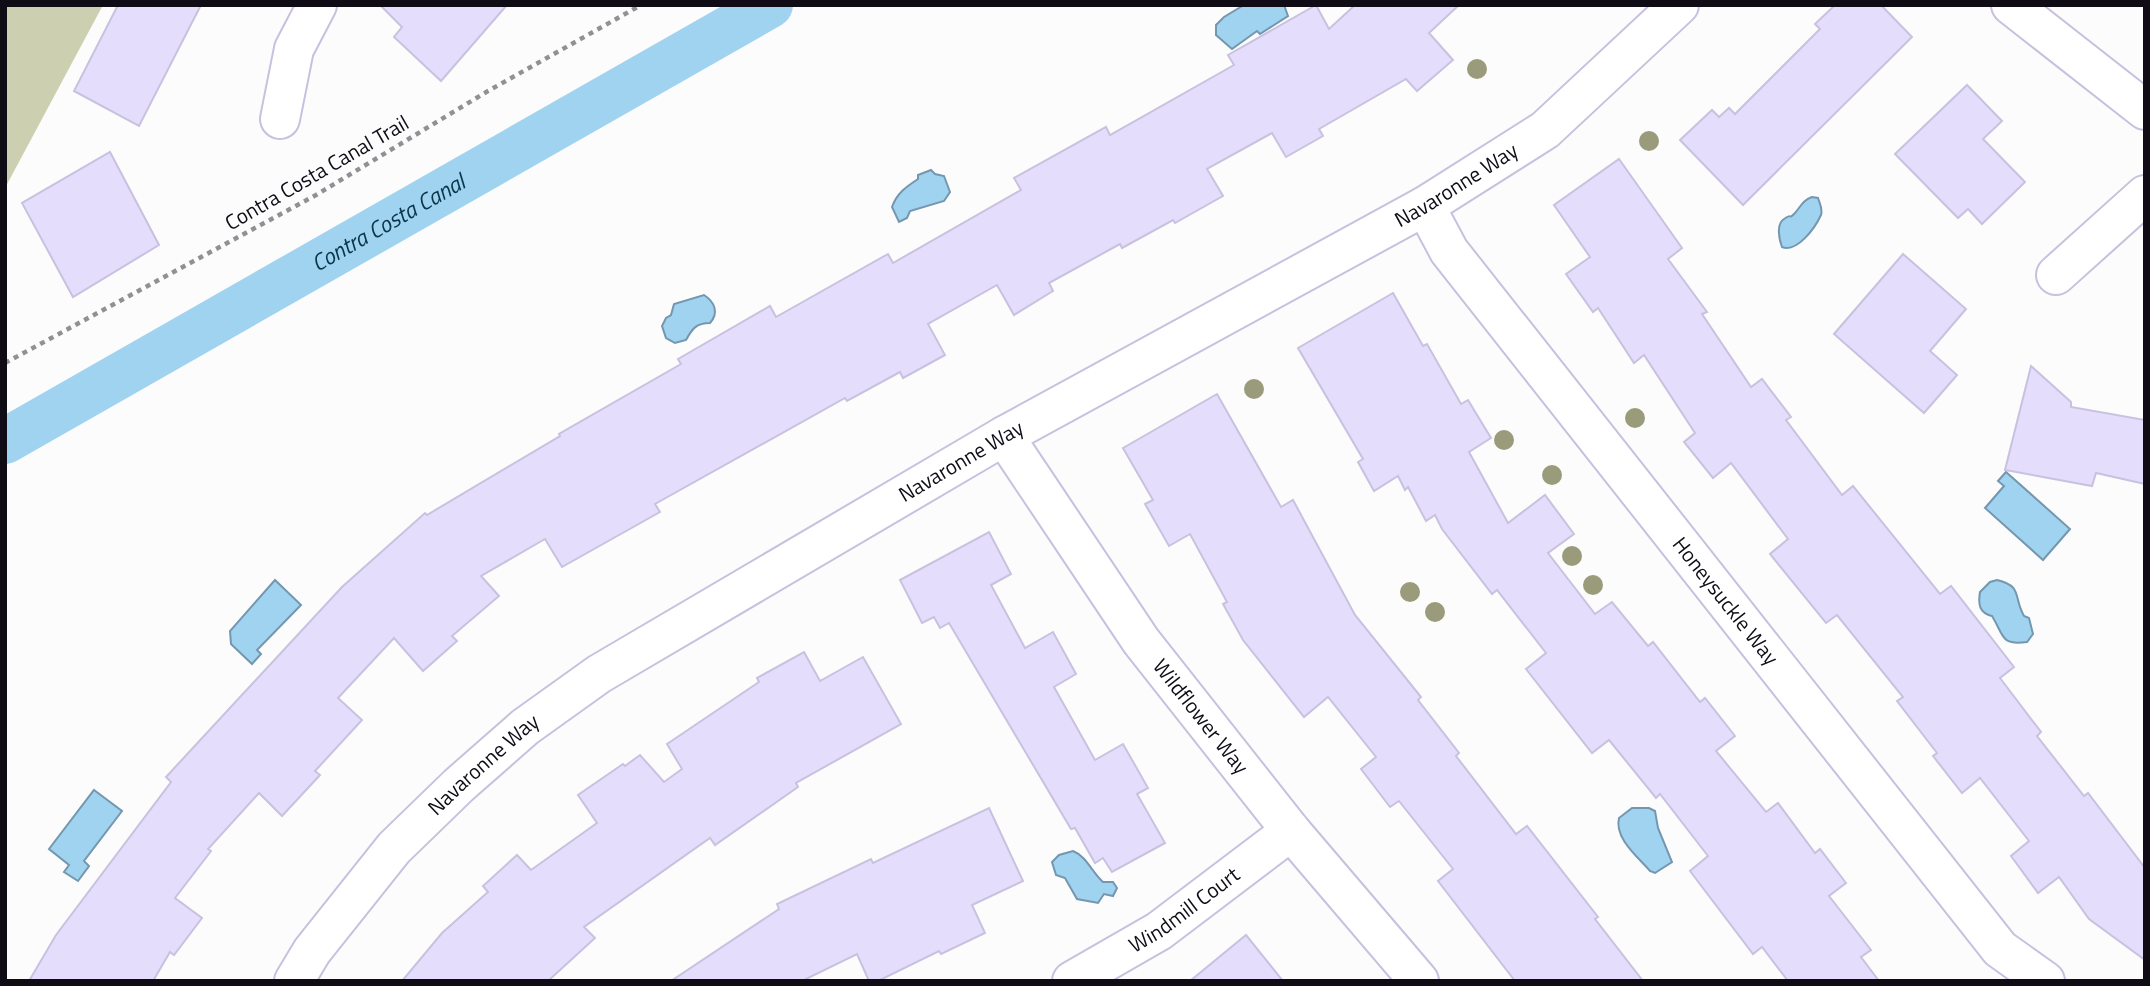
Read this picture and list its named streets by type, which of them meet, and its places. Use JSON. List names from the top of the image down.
{
  "streets": {
    "street": [
      "Navaronne Way",
      "Honeysuckle Way",
      "Wildflower Way",
      "Windmill Court"
    ],
    "path": ["Contra Costa Canal Trail"]
  },
  "crossings": [
    ["Navaronne Way", "Honeysuckle Way"],
    ["Navaronne Way", "Wildflower Way"],
    ["Wildflower Way", "Windmill Court"]
  ],
  "water": ["Contra Costa Canal"]
}
